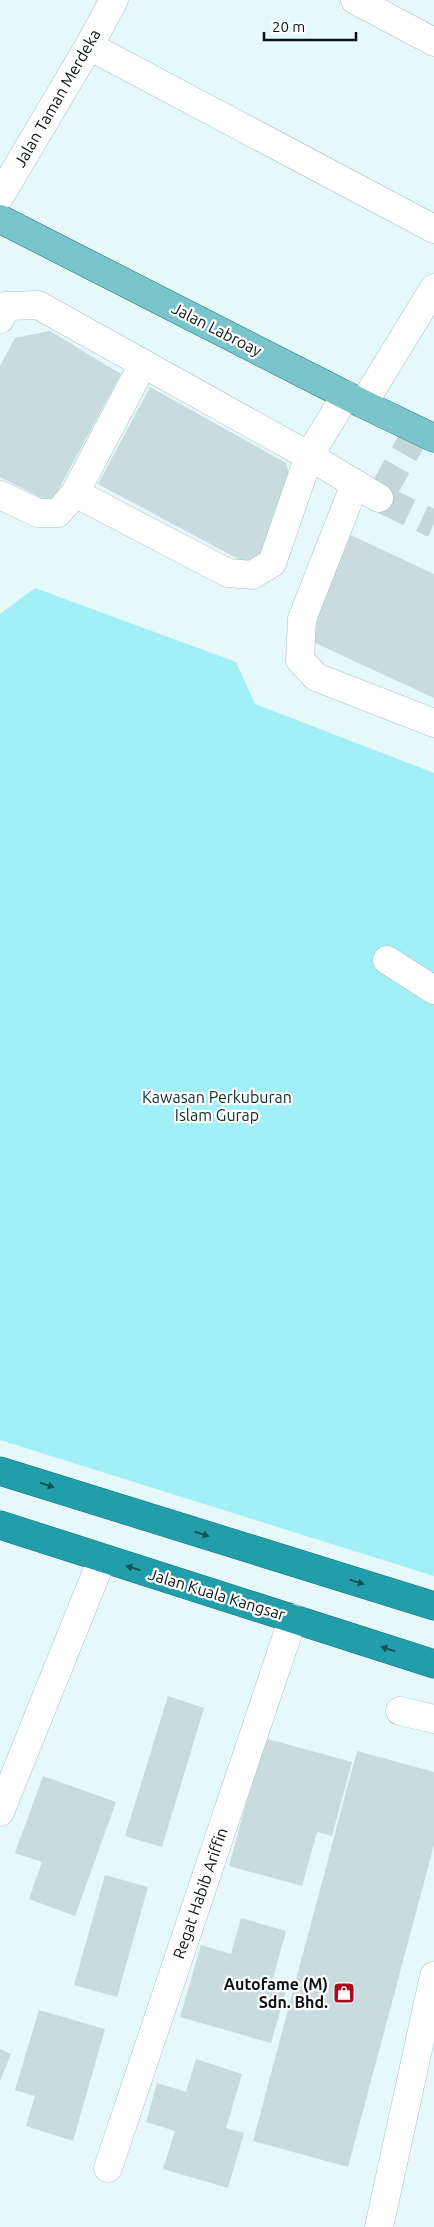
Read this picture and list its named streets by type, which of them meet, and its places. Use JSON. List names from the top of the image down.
{
  "streets": {
    "highway": ["Jalan Kuala Kangsar"],
    "main road": ["Jalan Labroay"],
    "street": ["Jalan Taman Merdeka", "Regat Habib Ariffin"]
  },
  "crossings": [
    ["Jalan Kuala Kangsar", "Regat Habib Ariffin"]
  ],
  "parks": ["Kawasan Perkuburan Islam Gurap"],
  "places": {
    "shop": ["Autofame (M) Sdn. Bhd."]
  },
  "scale_bar": "20 m"
}
